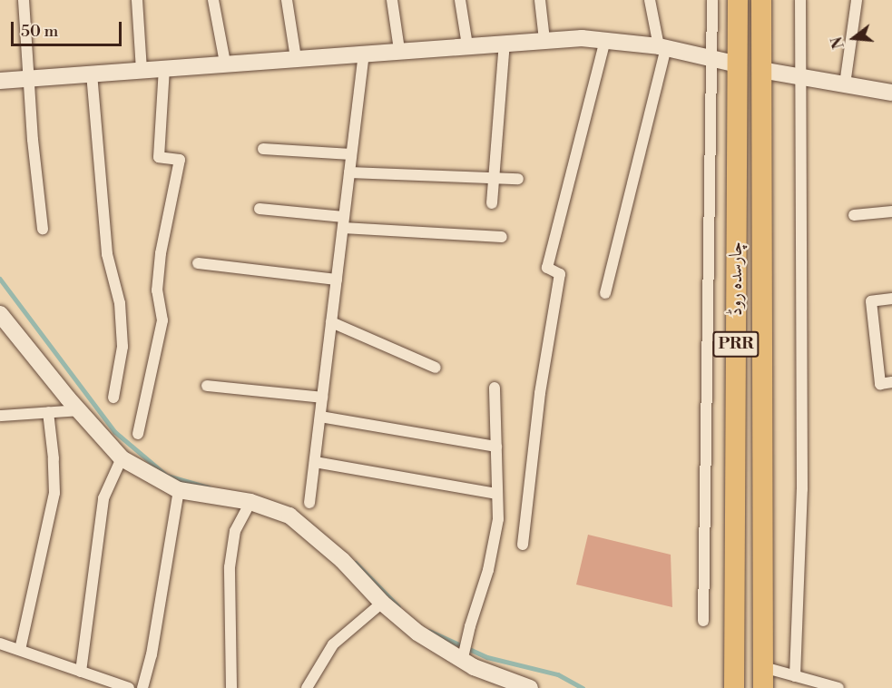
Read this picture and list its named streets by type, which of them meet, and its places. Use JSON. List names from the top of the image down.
{
  "streets": {
    "highway": ["چارسدہ روڈ", "PRR"]
  },
  "scale_bar": "50 m",
  "north": "left"
}
